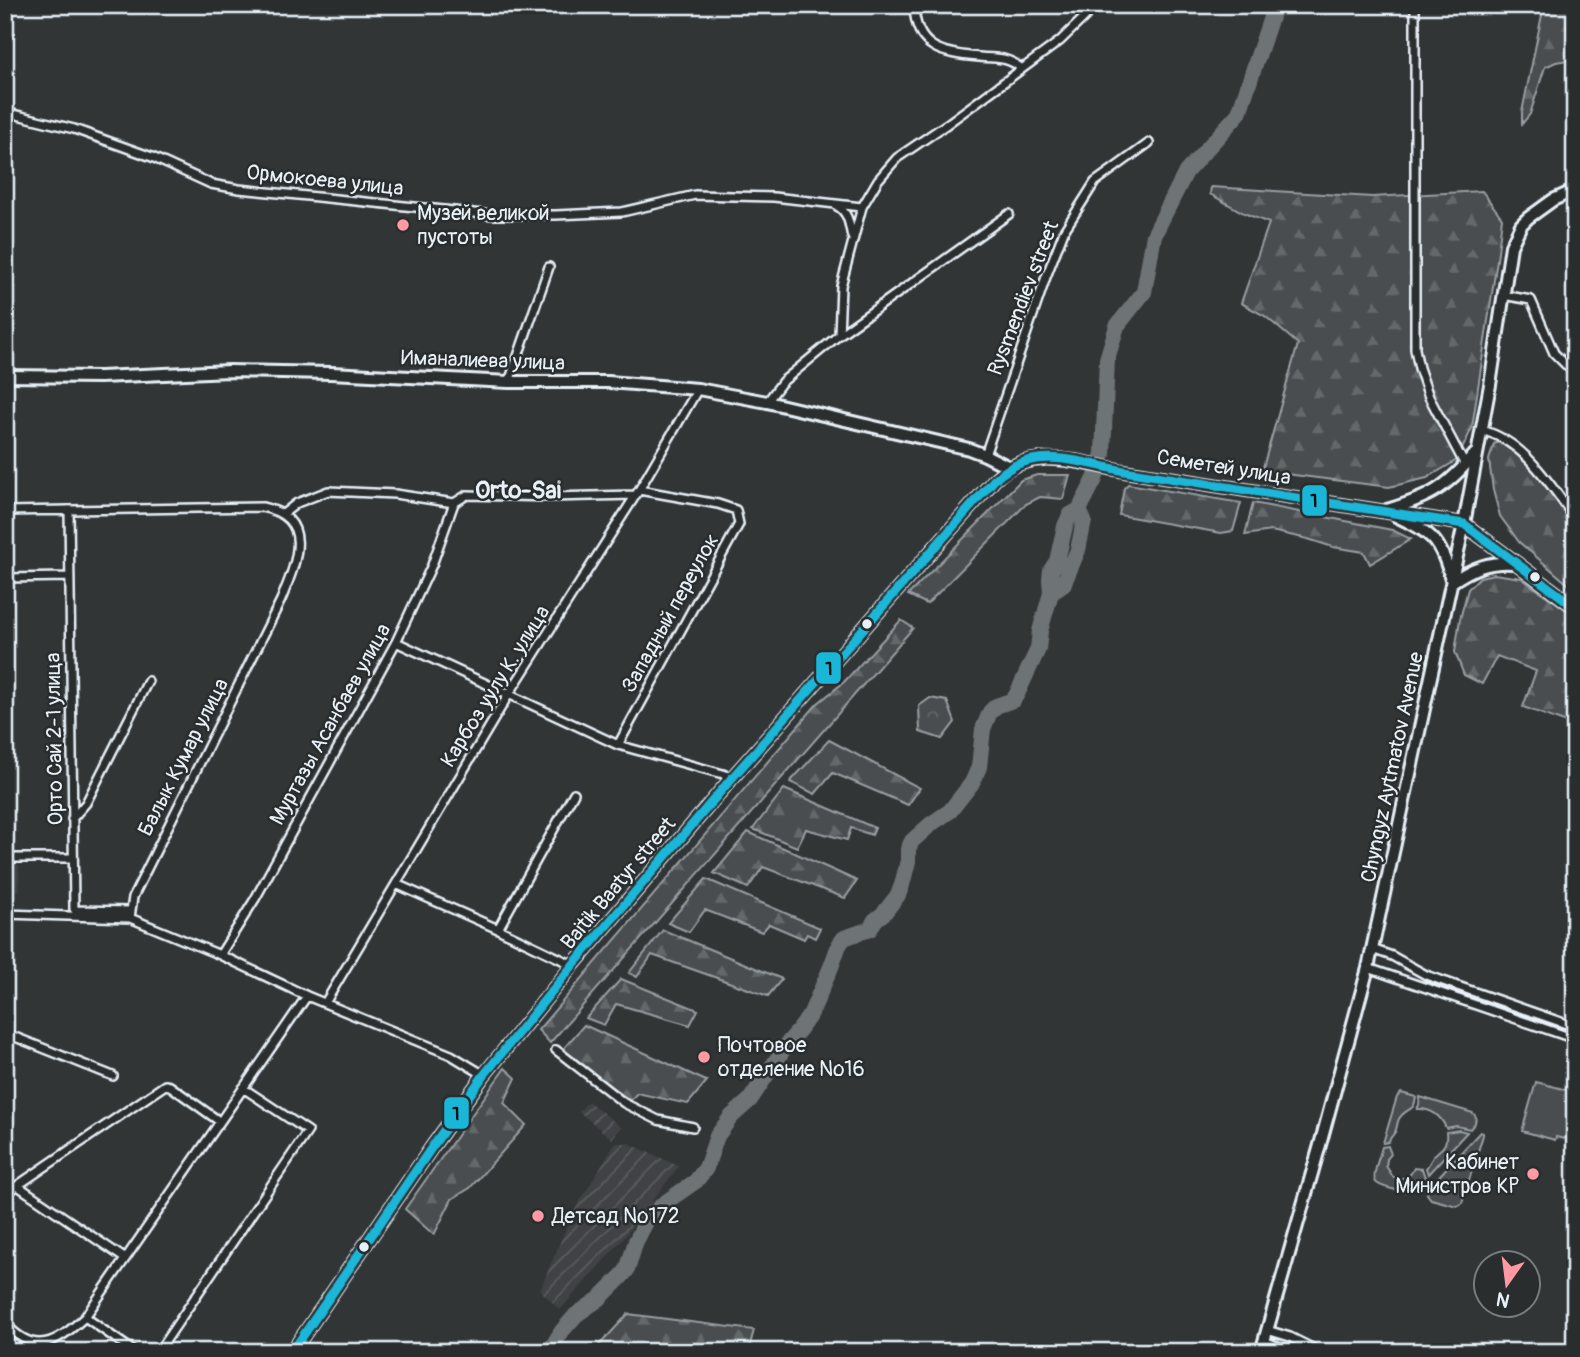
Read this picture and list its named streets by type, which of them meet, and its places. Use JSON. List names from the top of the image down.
{
  "streets": {
    "main road": [
      "Иманалиева улица",
      "Семетей улица",
      "Chyngyz Aytmatov Avenue",
      "Baitik Baatyr street"
    ],
    "street": [
      "Ормокоева улица",
      "Rysmendiev street",
      "Западный переулок",
      "Карбоз уулу К. улица",
      "Муртазы Асанбаев улица",
      "Орто Сай 2-1 улица",
      "Балык Кумар улица"
    ]
  },
  "crossings": [
    ["Rysmendiev street", "Иманалиева улица"],
    ["Иманалиева улица", "Семетей улица"],
    ["Иманалиева улица", "Карбоз уулу К. улица"],
    ["Иманалиева улица", "Baitik Baatyr street"],
    ["Семетей улица", "Chyngyz Aytmatov Avenue"],
    ["Семетей улица", "Baitik Baatyr street"],
    ["Западный переулок", "Карбоз уулу К. улица"],
    ["Орто Сай 2-1 улица", "Балык Кумар улица"]
  ],
  "districts": ["Orto-Sai"],
  "places": [
    "Музей великой пустоты",
    "Почтовое отделение №16",
    "Кабинет Министров КР",
    "Детсад №172"
  ],
  "lines": ["transit line 1"],
  "north": "bottom"
}
